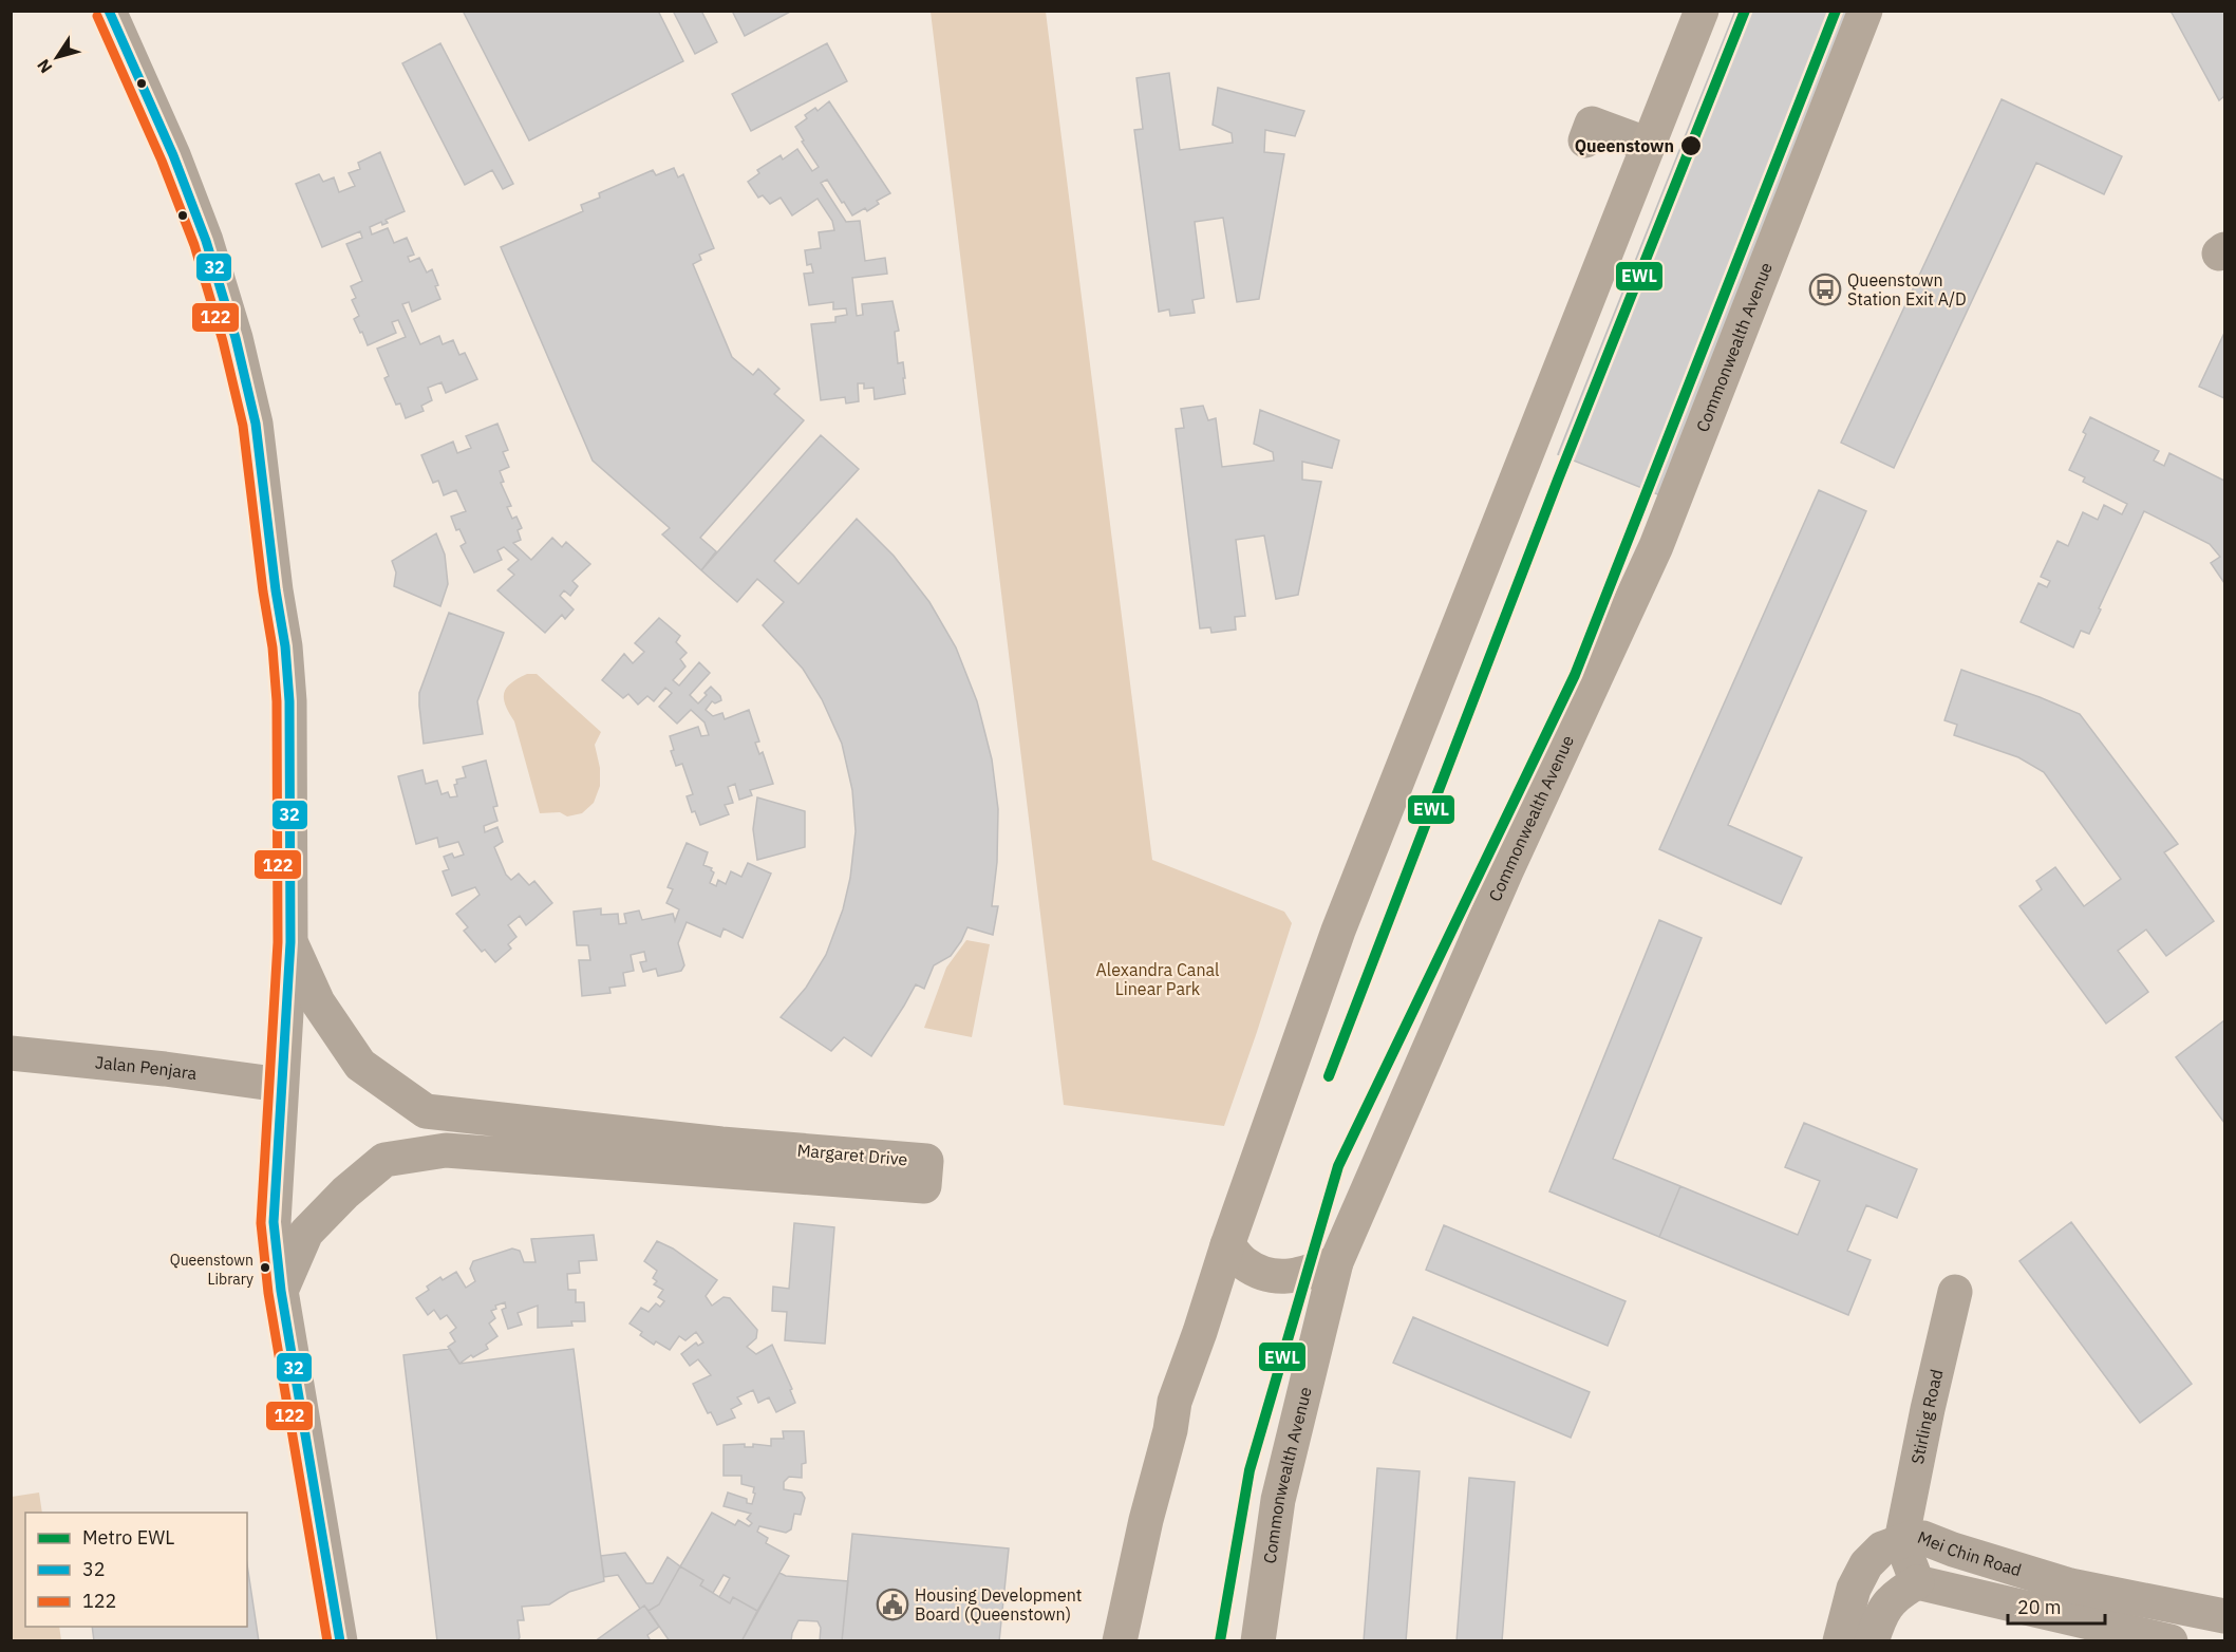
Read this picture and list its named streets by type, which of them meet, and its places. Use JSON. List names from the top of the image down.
{
  "streets": {
    "main road": ["Commonwealth Avenue"],
    "street": [
      "Jalan Penjara",
      "Margaret Drive",
      "Stirling Road",
      "Mei Chin Road"
    ]
  },
  "crossings": [
    ["Stirling Road", "Mei Chin Road"]
  ],
  "parks": ["Alexandra Canal Linear Park"],
  "places": {
    "other": ["Queenstown", "Queenstown Library"],
    "bus stop": ["Queenstown Station Exit A/D"],
    "public building": ["Housing Development Board (Queenstown)"]
  },
  "lines": ["metro line EWL", "transit line 32", "transit line 122"],
  "legend": ["Metro EWL", "32", "122"],
  "scale_bar": "20 m",
  "north": "bottom left"
}
